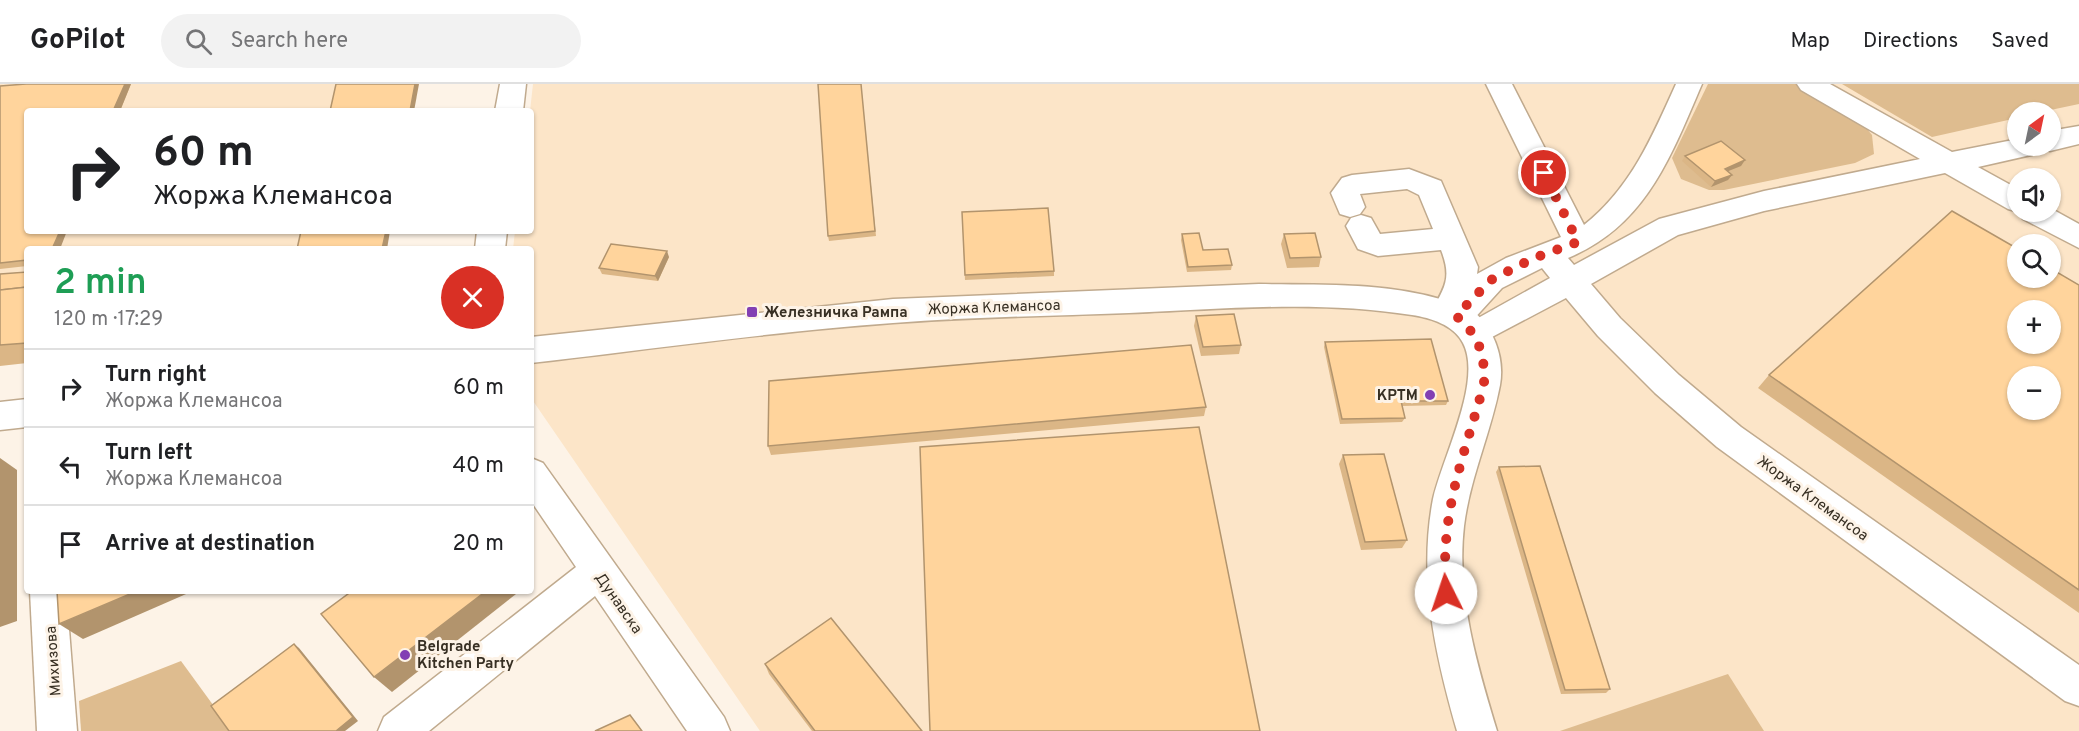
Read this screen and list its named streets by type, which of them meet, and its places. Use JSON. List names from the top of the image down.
{
  "streets": {
    "main road": ["Жоржа Клемансоа", "Дунавска", "Михизова"]
  },
  "places": {
    "transit": ["Железничка Рампа"],
    "other": ["KPTM", "Belgrade Kitchen Party"]
  },
  "north": "top right",
  "page": {
    "header": "GoPilot",
    "search": "Search here",
    "nav": ["Map", "Directions", "Saved"],
    "map_buttons": ["+", "−"],
    "turn": ["60 m", "Жоржа Клемансоа"],
    "heading": ["2 min", "120 m · 17:29"],
    "list": [
      {
        "name": "Turn right",
        "note": "Жоржа Клемансоа",
        "value": "60 m"
      },
      {
        "name": "Turn left",
        "note": "Жоржа Клемансоа",
        "value": "40 m"
      },
      {
        "name": "Arrive at destination",
        "value": "20 m"
      }
    ]
  }
}
